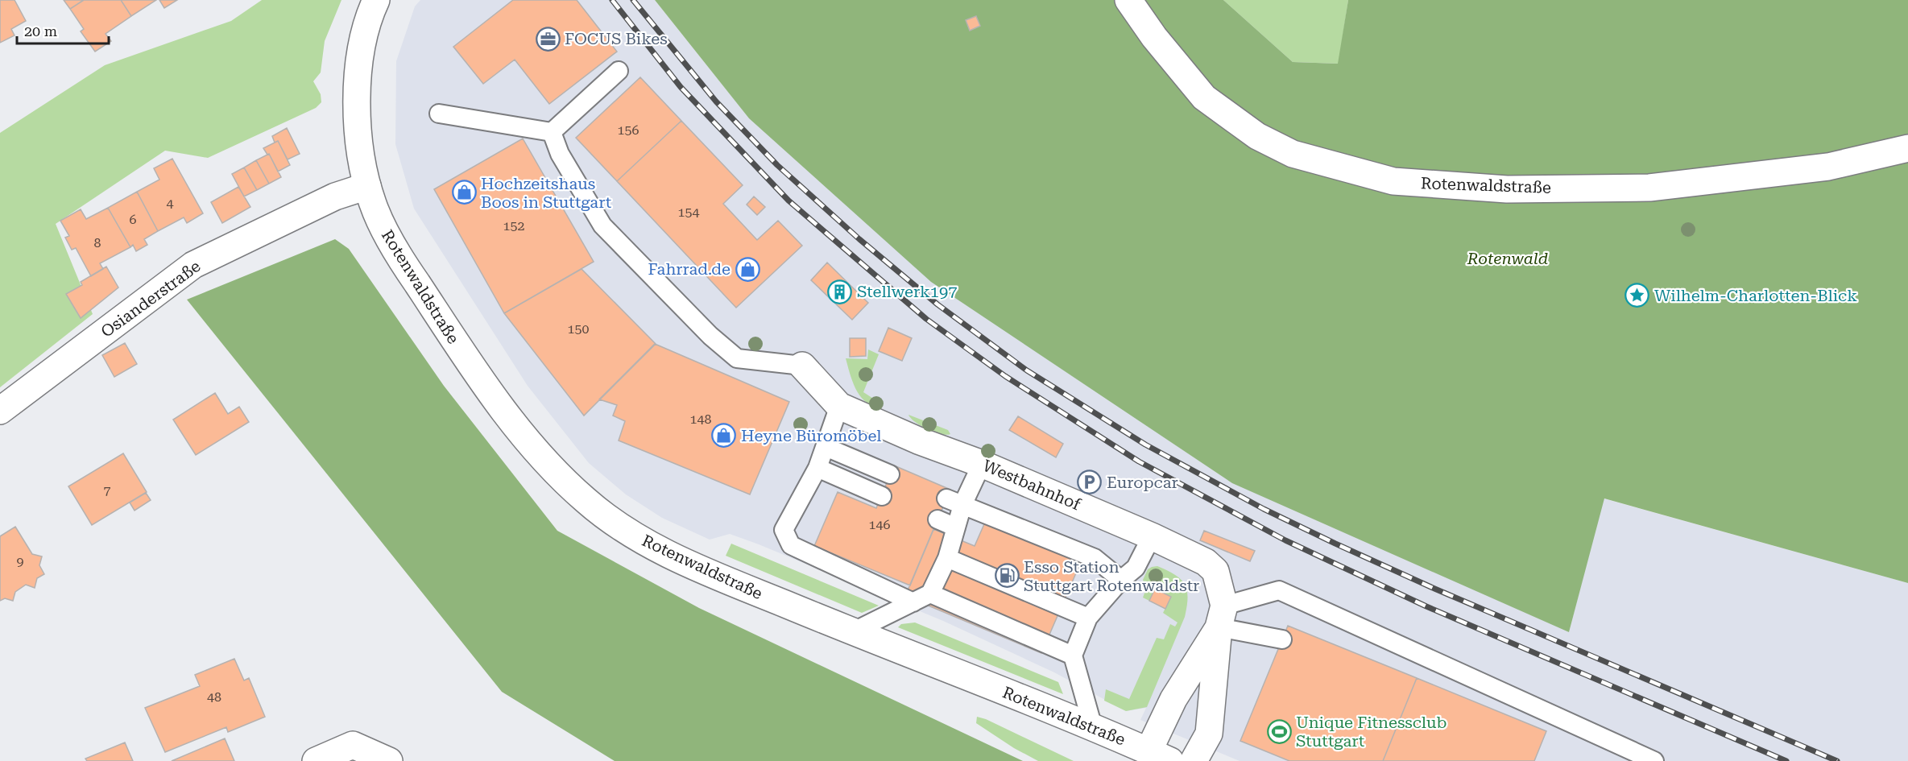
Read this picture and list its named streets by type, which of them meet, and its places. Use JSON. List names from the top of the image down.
{
  "streets": {
    "main road": ["Rotenwaldstraße", "Osianderstraße", "Westbahnhof"]
  },
  "crossings": [
    ["Rotenwaldstraße", "Osianderstraße"]
  ],
  "parks": ["Rotenwald"],
  "places": {
    "office": ["FOCUS Bikes"],
    "shop": ["Hochzeitshaus Boos in Stuttgart", "Fahrrad.de", "Heyne Büromöbel"],
    "building": ["Stellwerk197"],
    "place": ["Wilhelm-Charlotten-Blick"],
    "parking": ["Europcar"],
    "fuel station": ["Esso Station Stuttgart Rotenwaldstr"],
    "sports": ["Unique Fitnessclub Stuttgart"]
  },
  "house_numbers": [
    "156",
    "4",
    "154",
    "6",
    "152",
    "8",
    "150",
    "148",
    "7",
    "146",
    "9",
    "48"
  ],
  "scale_bar": "20 m"
}
